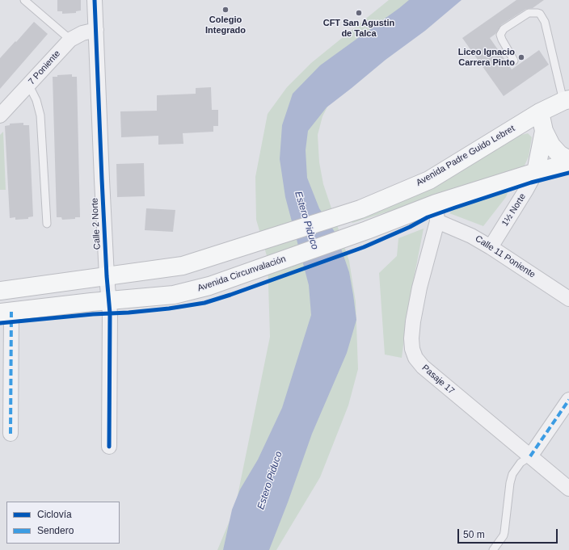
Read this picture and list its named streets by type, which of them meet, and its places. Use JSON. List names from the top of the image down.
{
  "streets": {
    "main road": ["Avenida Padre Guido Lebret", "Avenida Circunvalación"],
    "street": [
      "7 Poniente",
      "1½ Norte",
      "Calle 2 Norte",
      "Calle 11 Poniente",
      "Pasaje 17"
    ]
  },
  "crossings": [
    ["7 Poniente", "Calle 2 Norte"],
    ["Avenida Padre Guido Lebret", "Calle 2 Norte"],
    ["1½ Norte", "Calle 11 Poniente"],
    ["Calle 2 Norte", "Avenida Circunvalación"],
    ["Calle 11 Poniente", "Pasaje 17"],
    ["Avenida Circunvalación", "Pasaje 17"]
  ],
  "water": ["Estero Piduco"],
  "places": ["Colegio Integrado", "CFT San Agustin de Talca", "Liceo Ignacio Carrera Pinto"],
  "legend": ["Ciclovía", "Sendero"],
  "scale_bar": "50 m"
}
